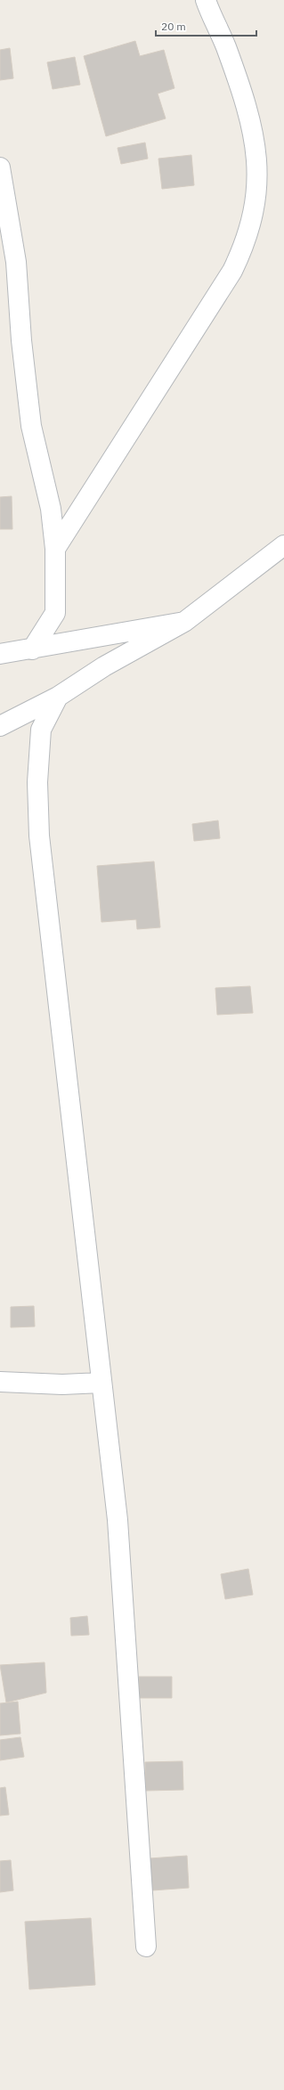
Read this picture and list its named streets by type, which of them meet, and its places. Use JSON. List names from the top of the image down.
{
  "scale_bar": "20 m"
}
